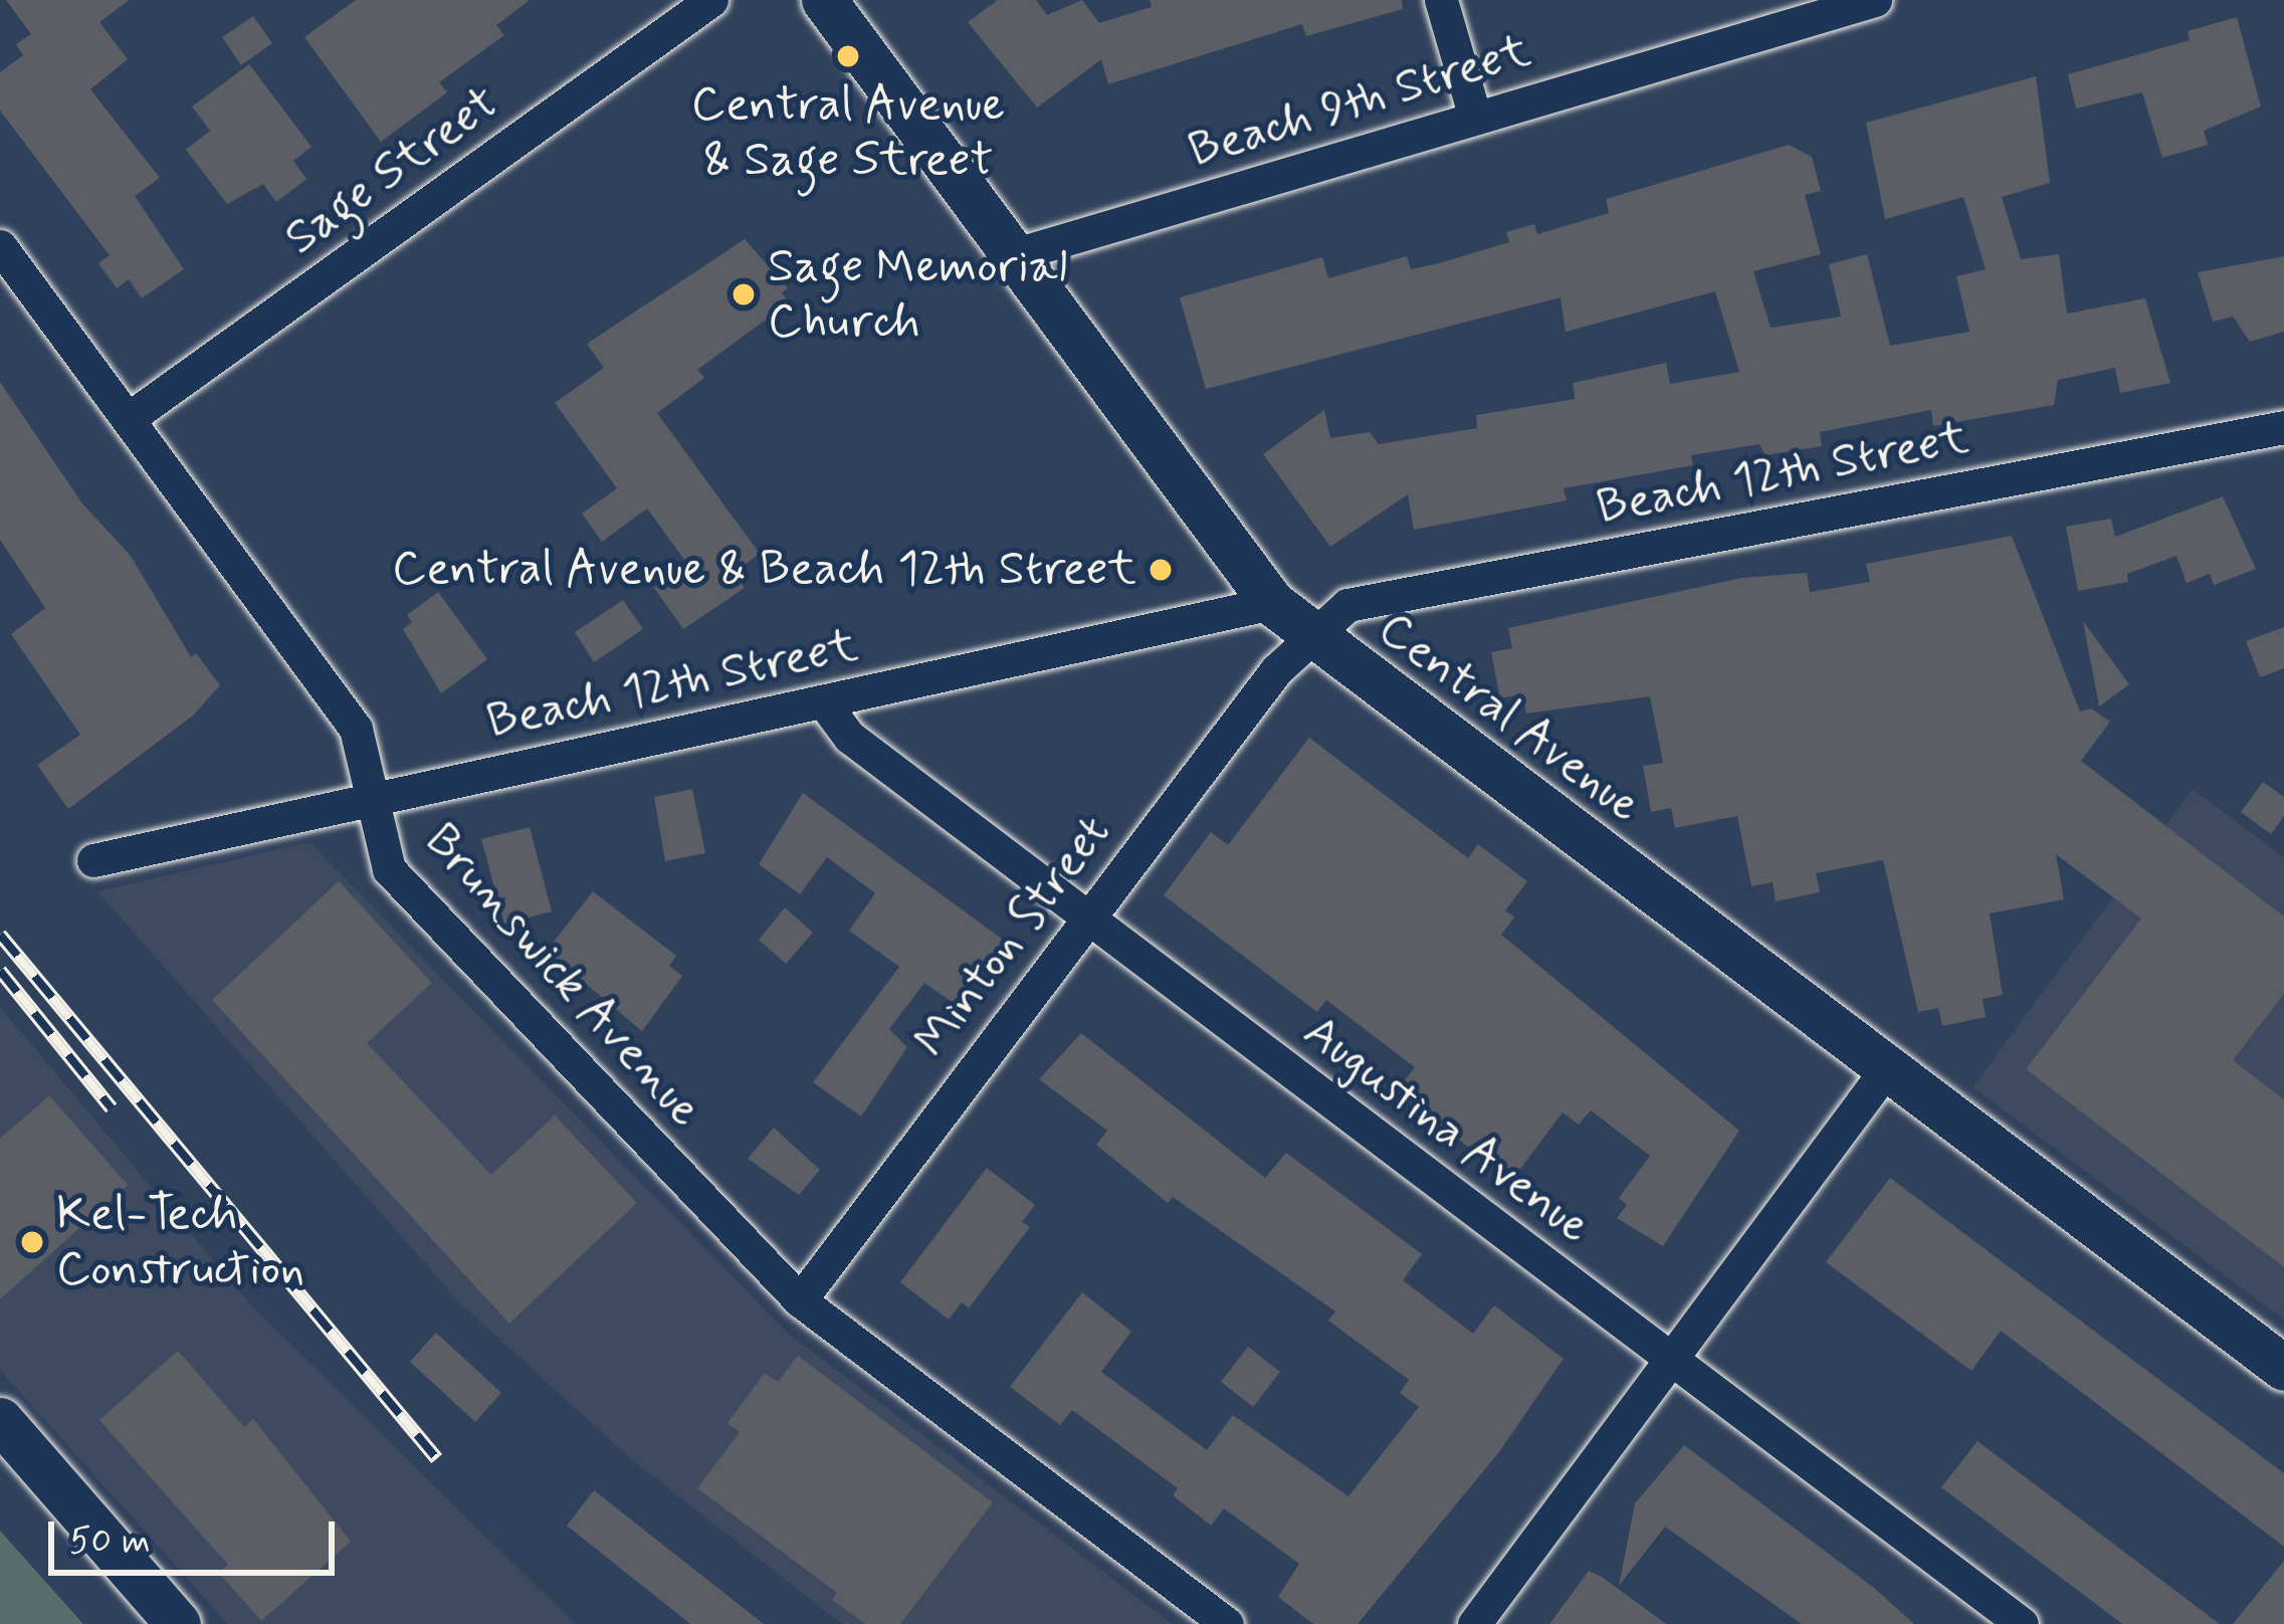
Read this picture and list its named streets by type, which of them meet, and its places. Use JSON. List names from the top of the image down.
{
  "streets": {
    "street": [
      "Beach 9th Street",
      "Sage Street",
      "Beach 12th Street",
      "Central Avenue",
      "Minton Street",
      "Brunswick Avenue",
      "Augustina Avenue"
    ]
  },
  "crossings": [
    ["Beach 9th Street", "Central Avenue"],
    ["Sage Street", "Brunswick Avenue"],
    ["Beach 12th Street", "Central Avenue"],
    ["Beach 12th Street", "Minton Street"],
    ["Beach 12th Street", "Brunswick Avenue"],
    ["Beach 12th Street", "Augustina Avenue"],
    ["Central Avenue", "Minton Street"],
    ["Minton Street", "Brunswick Avenue"],
    ["Minton Street", "Augustina Avenue"]
  ],
  "places": [
    "Central Avenue & Sage Street",
    "Sage Memorial Church",
    "Central Avenue & Beach 12th Street",
    "Kel-Tech Construction"
  ],
  "scale_bar": "50 m"
}
